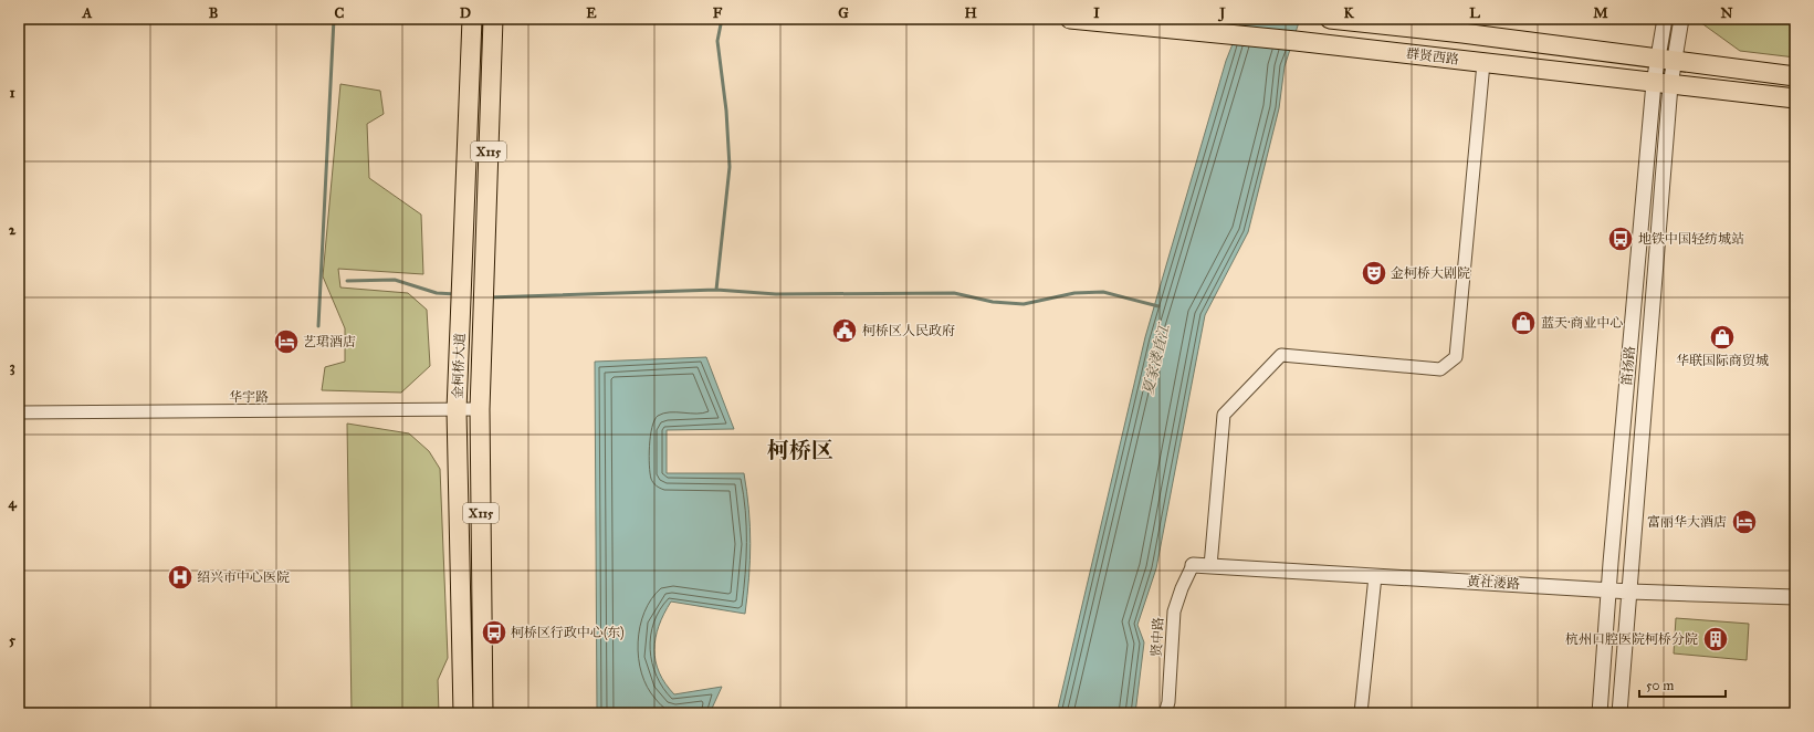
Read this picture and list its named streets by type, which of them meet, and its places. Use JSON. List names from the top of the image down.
{
  "streets": {
    "main road": ["群贤西路", "X115", "金柯桥大道"],
    "street": [
      "笛扬路",
      "华宇路",
      "黄社溇路",
      "贤中路"
    ]
  },
  "crossings": [
    ["群贤西路", "笛扬路"],
    ["金柯桥大道", "华宇路"],
    ["笛扬路", "黄社溇路"],
    ["黄社溇路", "贤中路"]
  ],
  "districts": ["柯桥区"],
  "water": ["夏家溇直江"],
  "places": {
    "bus stop": ["地铁中国轻纺城站", "柯桥区行政中心(东)"],
    "theatre": ["金柯桥大剧院"],
    "shop": ["蓝天·商业中心", "华联国际商贸城"],
    "public building": ["柯桥区人民政府"],
    "hotel": ["艺珺酒店", "富丽华大酒店"],
    "hospital": ["绍兴市中心医院"],
    "building": ["杭州口腔医院柯桥分院"]
  },
  "scale_bar": "50 m",
  "grid": {
    "columns": [
      "A",
      "B",
      "C",
      "D",
      "E",
      "F",
      "G",
      "H",
      "I",
      "J",
      "K",
      "L",
      "M",
      "N"
    ],
    "rows": [
      "1",
      "2",
      "3",
      "4",
      "5"
    ]
  }
}
